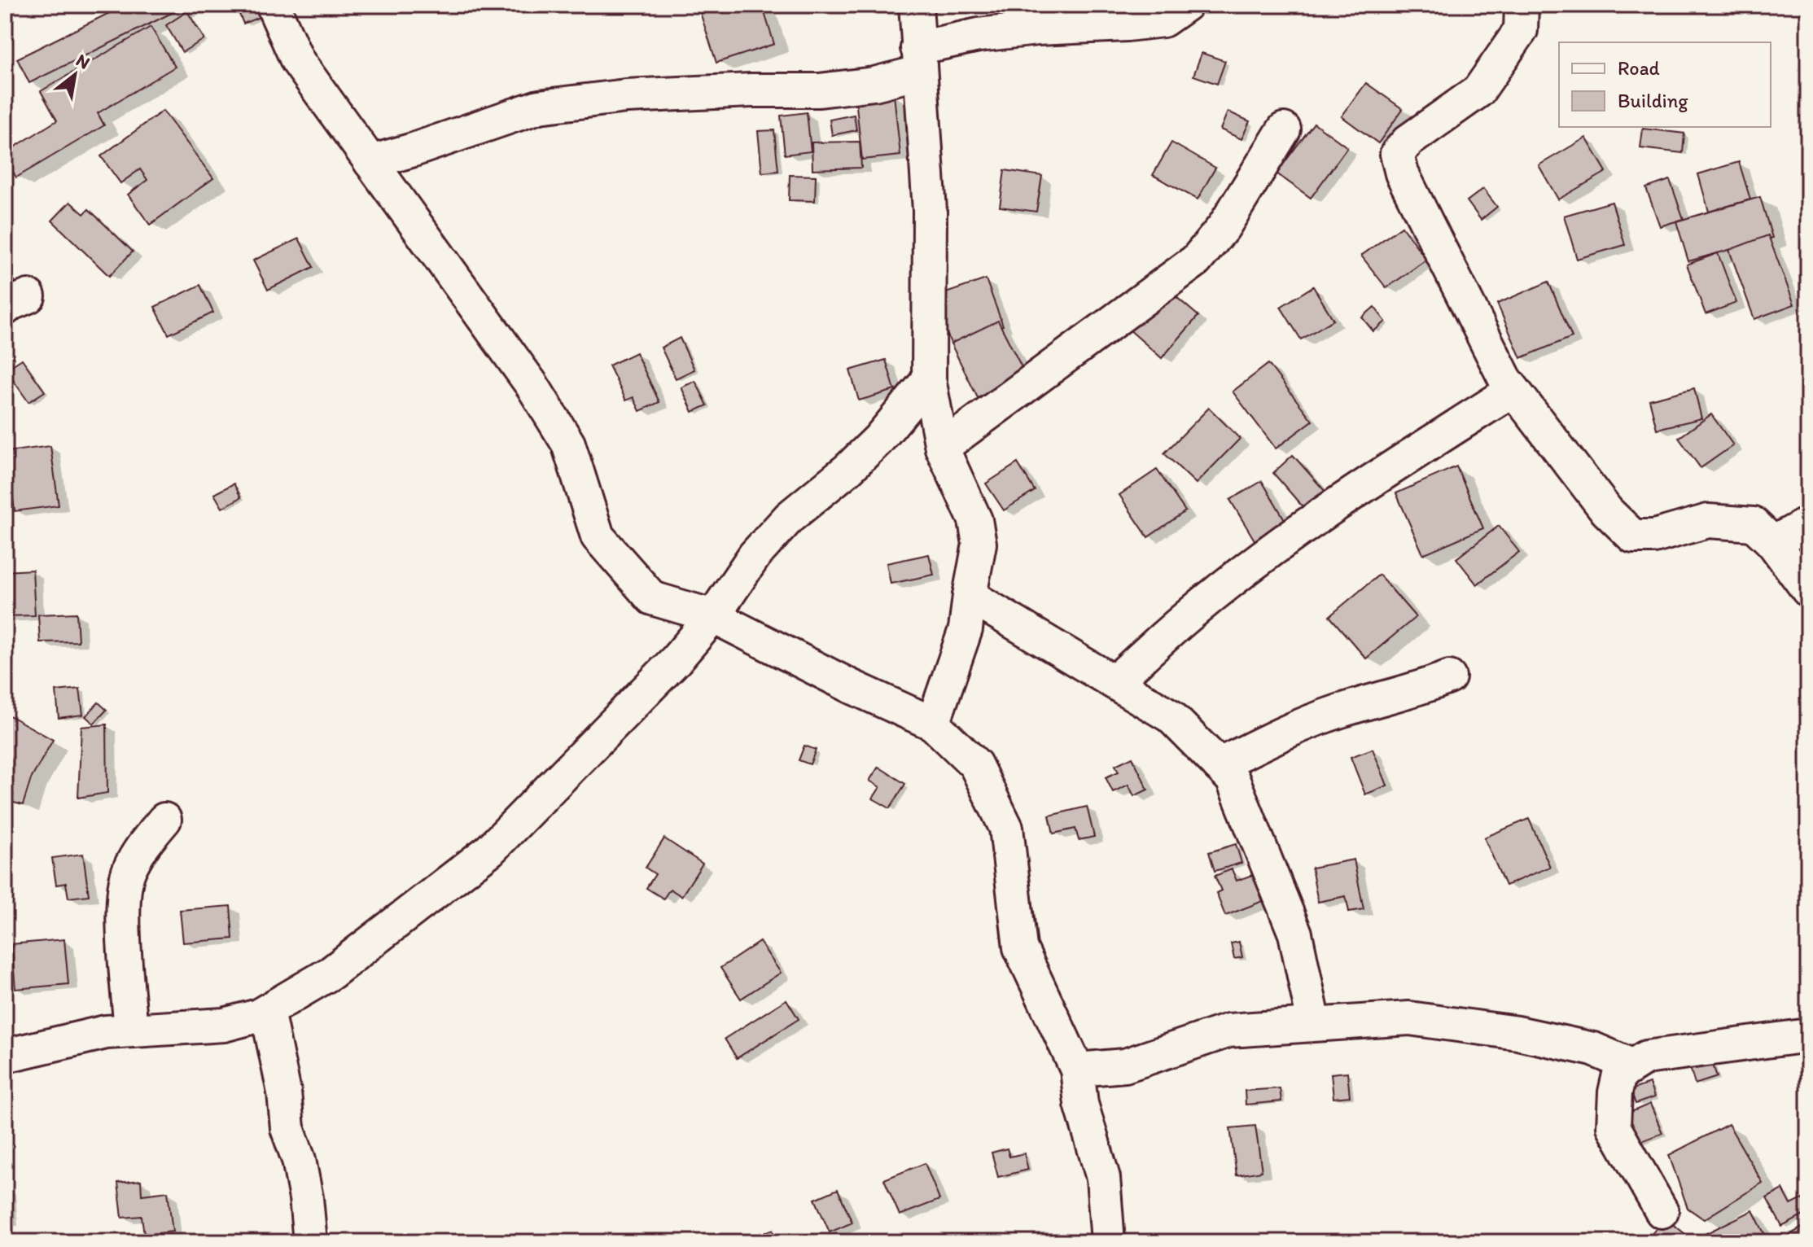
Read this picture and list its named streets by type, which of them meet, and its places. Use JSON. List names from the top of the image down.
{
  "legend": ["Road", "Building"],
  "north": "top right"
}
